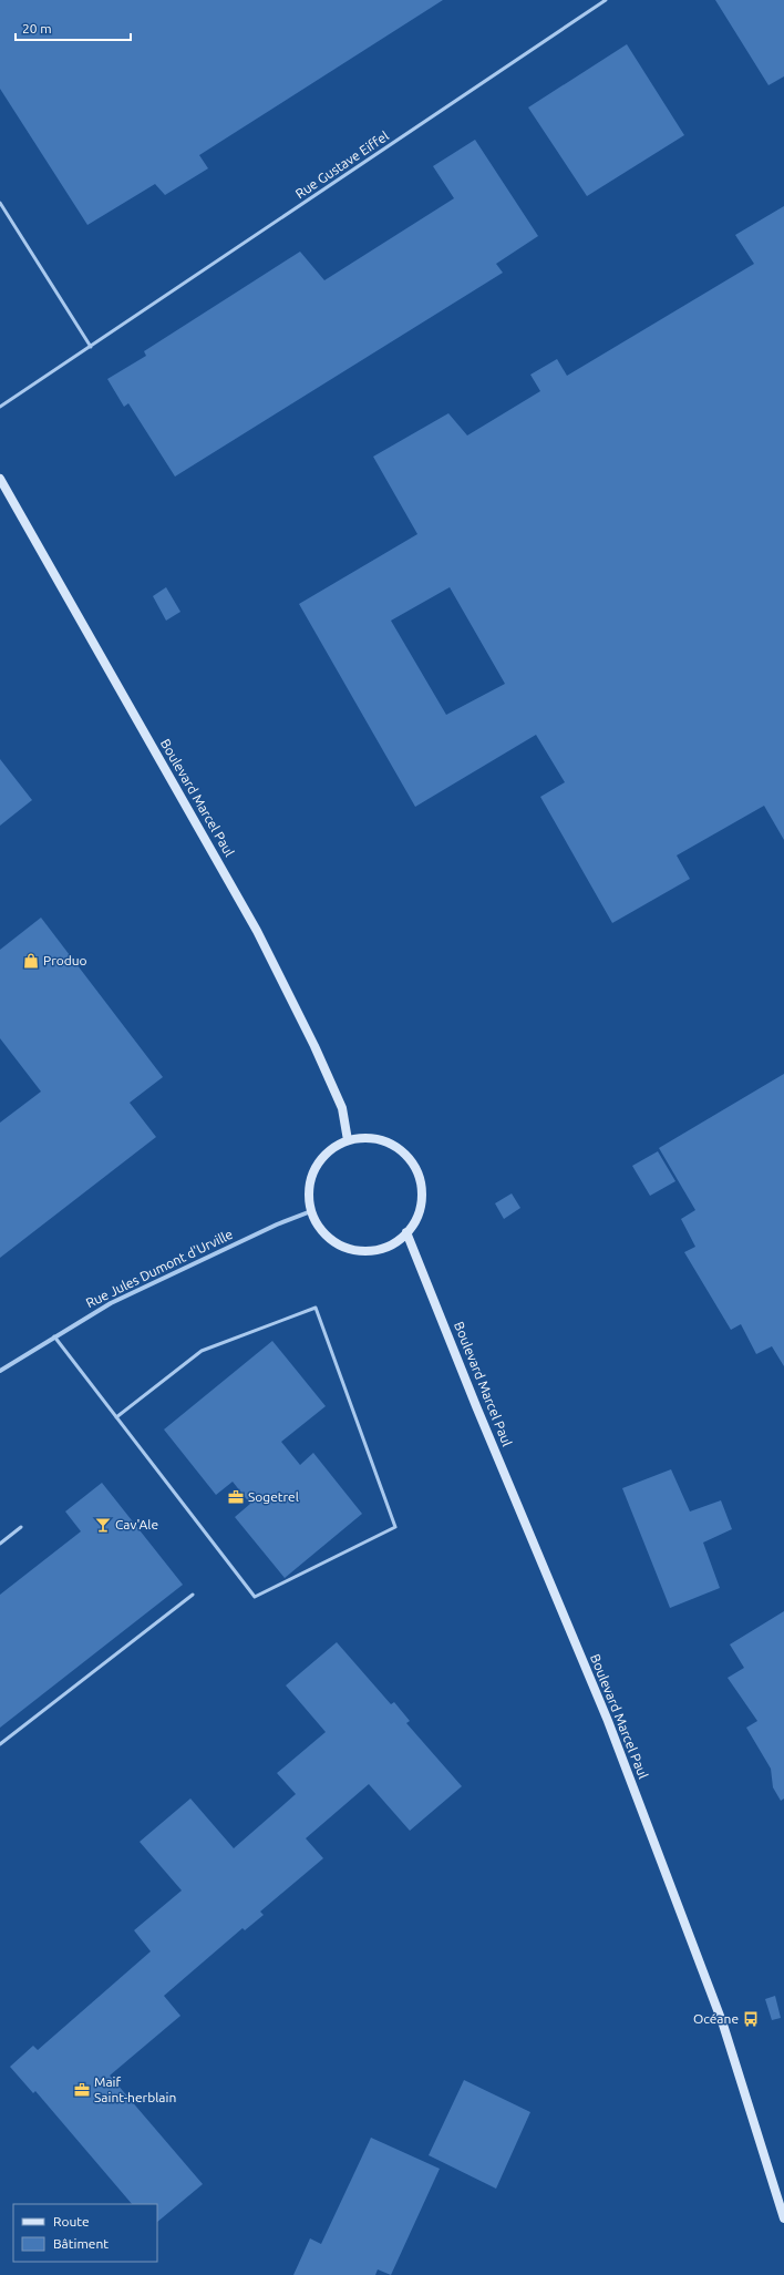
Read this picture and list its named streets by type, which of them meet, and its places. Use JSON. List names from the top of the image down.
{
  "streets": {
    "street": ["Boulevard Marcel Paul", "Rue Jules Dumont d'Urville"],
    "lane": ["Rue Gustave Eiffel"]
  },
  "crossings": [
    ["Boulevard Marcel Paul", "Rue Jules Dumont d'Urville"]
  ],
  "places": {
    "shop": ["Produo"],
    "office": ["Sogetrel", "Maif Saint-herblain"],
    "bar": ["Cav'Ale"],
    "bus stop": ["Océane"]
  },
  "legend": ["Route", "Bâtiment"],
  "scale_bar": "20 m"
}
